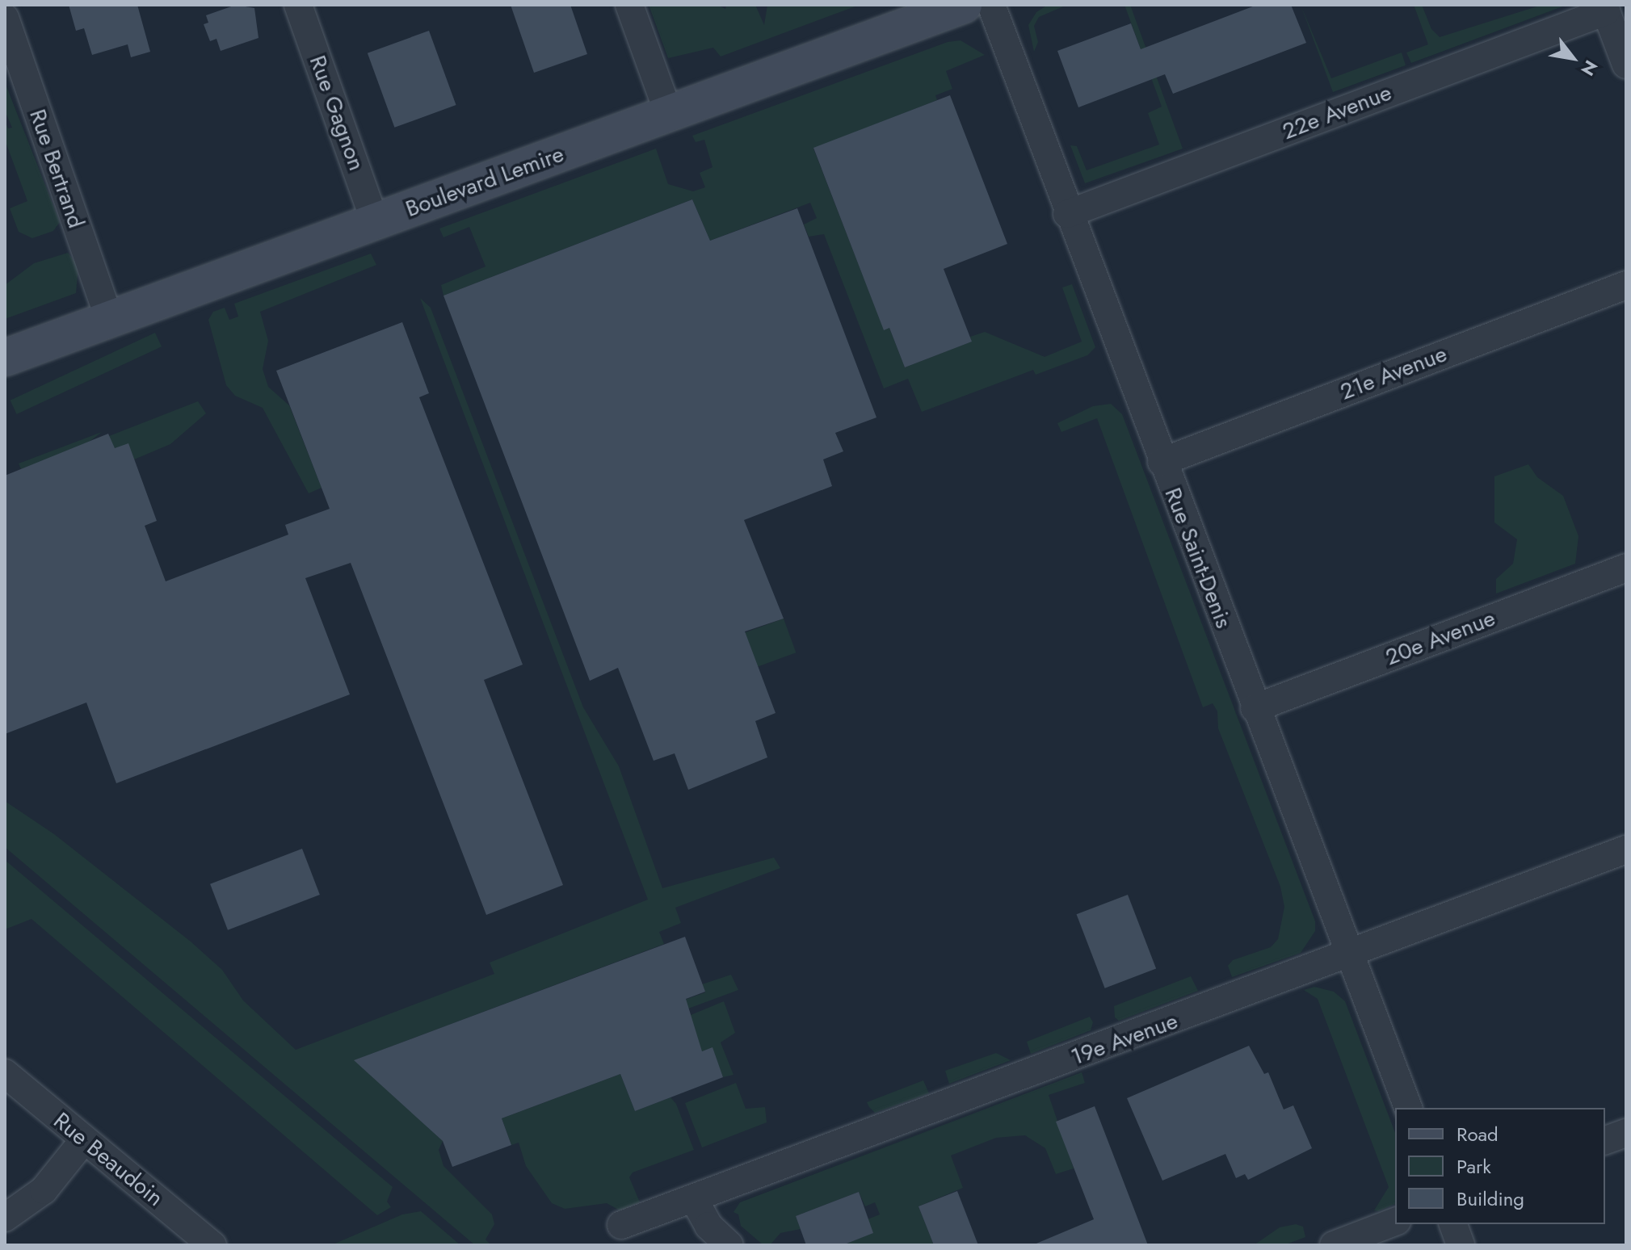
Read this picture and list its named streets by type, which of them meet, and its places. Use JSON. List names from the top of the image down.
{
  "streets": {
    "main road": ["Boulevard Lemire"],
    "street": [
      "22e Avenue",
      "Rue Gagnon",
      "Rue Bertrand",
      "21e Avenue",
      "Rue Saint-Denis",
      "20e Avenue",
      "19e Avenue",
      "Rue Beaudoin"
    ]
  },
  "crossings": [
    ["22e Avenue", "Rue Saint-Denis"],
    ["Rue Gagnon", "Boulevard Lemire"],
    ["Rue Bertrand", "Boulevard Lemire"],
    ["21e Avenue", "Rue Saint-Denis"],
    ["Rue Saint-Denis", "20e Avenue"],
    ["Rue Saint-Denis", "19e Avenue"]
  ],
  "legend": ["Road", "Park", "Building"],
  "north": "bottom right"
}
